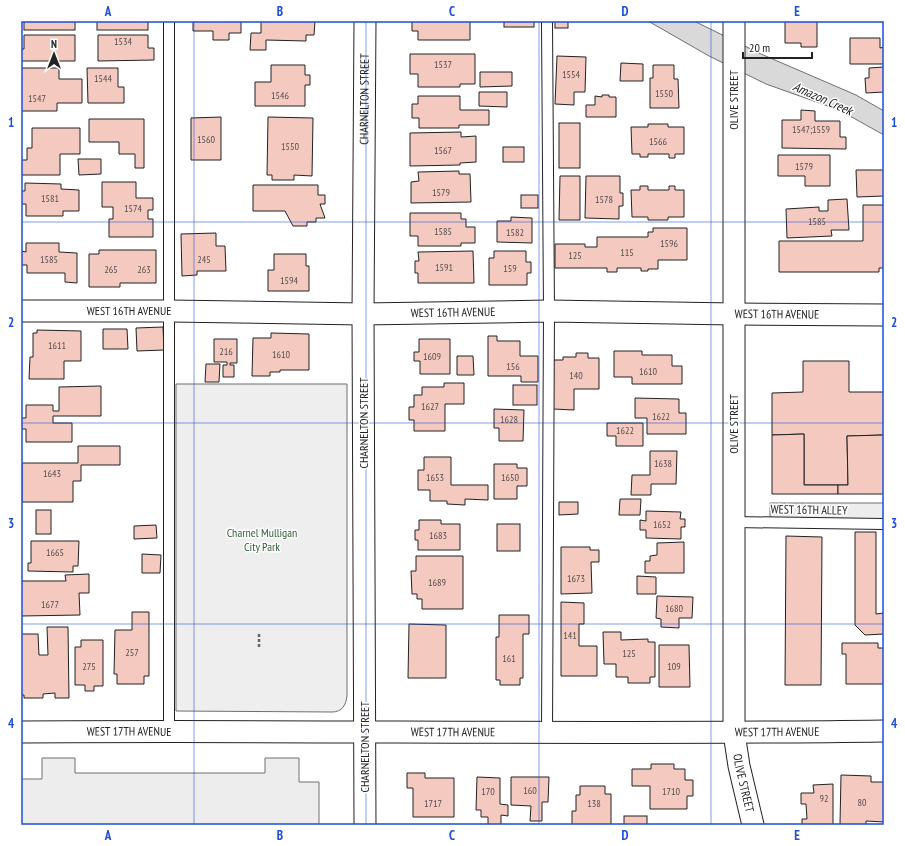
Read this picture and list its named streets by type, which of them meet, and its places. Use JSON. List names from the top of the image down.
{
  "streets": {
    "street": [
      "CHARNELTON STREET",
      "OLIVE STREET",
      "WEST 16TH AVENUE",
      "WEST 17TH AVENUE"
    ],
    "lane": ["WEST 16TH ALLEY"]
  },
  "crossings": [
    ["CHARNELTON STREET", "WEST 16TH AVENUE"],
    ["CHARNELTON STREET", "WEST 17TH AVENUE"],
    ["OLIVE STREET", "WEST 16TH AVENUE"],
    ["OLIVE STREET", "WEST 16TH ALLEY"],
    ["OLIVE STREET", "WEST 17TH AVENUE"]
  ],
  "water": ["Amazon Creek"],
  "parks": ["Charnel Mulligan City Park"],
  "house_numbers": [
    "1534",
    "1537",
    "1554",
    "1544",
    "1550",
    "1546",
    "1547",
    "1547;1559",
    "1560",
    "1566",
    "1550",
    "1567",
    "1579",
    "1579",
    "1581",
    "1578",
    "1574",
    "1585",
    "1585",
    "1582",
    "1596",
    "115",
    "125",
    "1585",
    "245",
    "1591",
    "159",
    "265",
    "263",
    "1594",
    "1611",
    "216",
    "1610",
    "1609",
    "156",
    "1610",
    "140",
    "1627",
    "1622",
    "1628",
    "1622",
    "1638",
    "1643",
    "1653",
    "1650",
    "1652",
    "1683",
    "1665",
    "1673",
    "1689",
    "1677",
    "1680",
    "141",
    "257",
    "125",
    "161",
    "275",
    "109",
    "160",
    "170",
    "1710",
    "92",
    "80",
    "1717",
    "138"
  ],
  "scale_bar": "20 m",
  "north": "top",
  "grid": {
    "columns": [
      "A",
      "B",
      "C",
      "D",
      "E"
    ],
    "rows": [
      "1",
      "2",
      "3",
      "4"
    ]
  }
}
